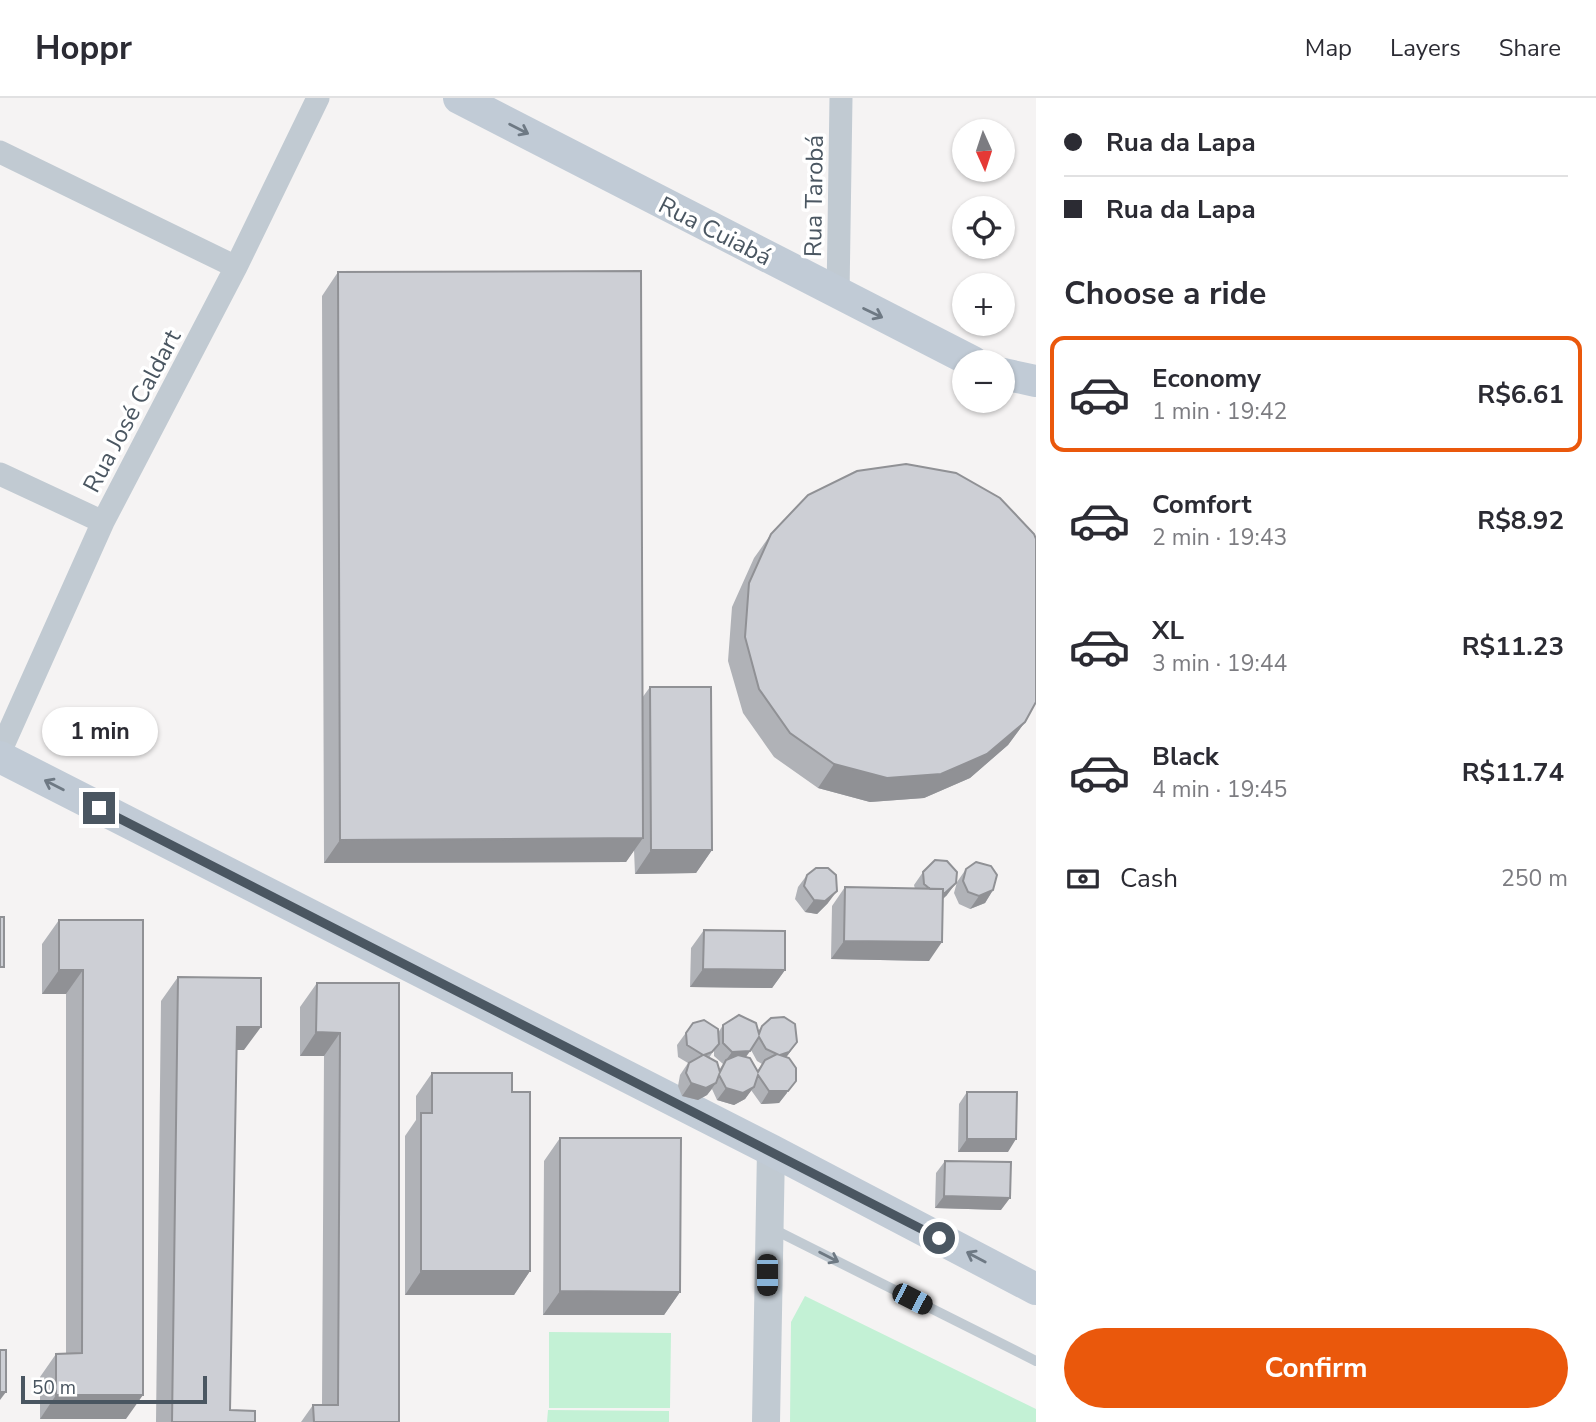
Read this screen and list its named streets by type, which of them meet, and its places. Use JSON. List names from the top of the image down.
{
  "streets": {
    "main road": ["Rua Cuiabá"],
    "street": ["Rua Tarobá", "Rua José Caldart"]
  },
  "crossings": [
    ["Rua Tarobá", "Rua Cuiabá"]
  ],
  "one_way": ["Rua Cuiabá"],
  "scale_bar": "50 m",
  "north": "bottom",
  "page": {
    "header": "Hoppr",
    "nav": ["Map", "Layers", "Share"],
    "banner": ["Rua da Lapa", "Rua da Lapa"],
    "map_buttons": ["+", "−"],
    "heading": "Choose a ride",
    "list": [
      {
        "name": "Economy",
        "note": "1 min · 19:42",
        "value": "R$6.61"
      },
      {
        "name": "Comfort",
        "note": "2 min · 19:43",
        "value": "R$8.92"
      },
      {
        "name": "XL",
        "note": "3 min · 19:44",
        "value": "R$11.23"
      },
      {
        "name": "Black",
        "note": "4 min · 19:45",
        "value": "R$11.74"
      }
    ],
    "bubble": "1 min",
    "pay": ["Cash", "250 m"],
    "buttons": "Confirm",
    "scale": "50 m"
  }
}
